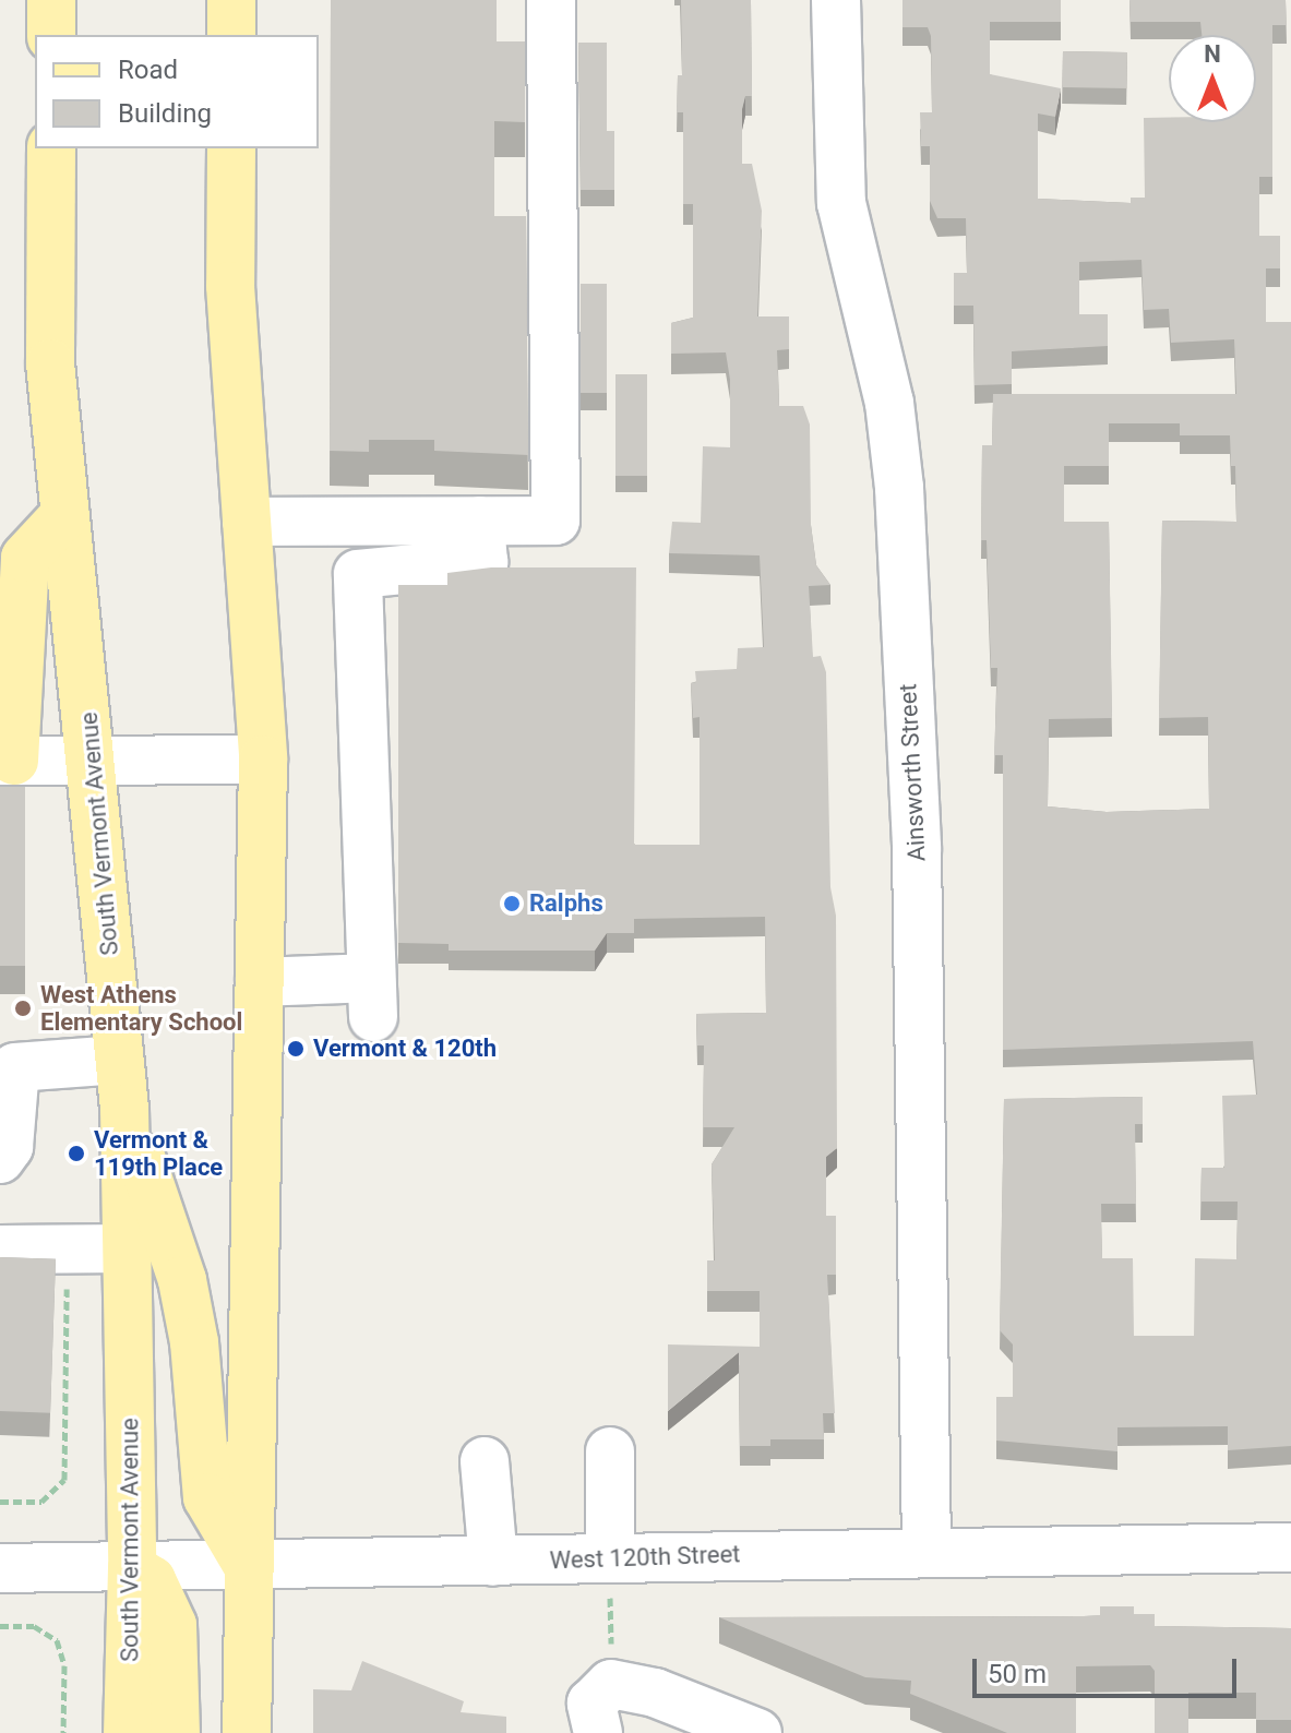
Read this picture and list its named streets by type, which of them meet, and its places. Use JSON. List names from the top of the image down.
{
  "streets": {
    "main road": ["South Vermont Avenue"],
    "street": ["Ainsworth Street", "West 120th Street"]
  },
  "crossings": [
    ["Ainsworth Street", "West 120th Street"],
    ["South Vermont Avenue", "West 120th Street"]
  ],
  "places": [
    "Ralphs",
    "West Athens Elementary School",
    "Vermont & 120th",
    "Vermont & 119th Place"
  ],
  "legend": ["Road", "Building"],
  "scale_bar": "50 m",
  "north": "top"
}
